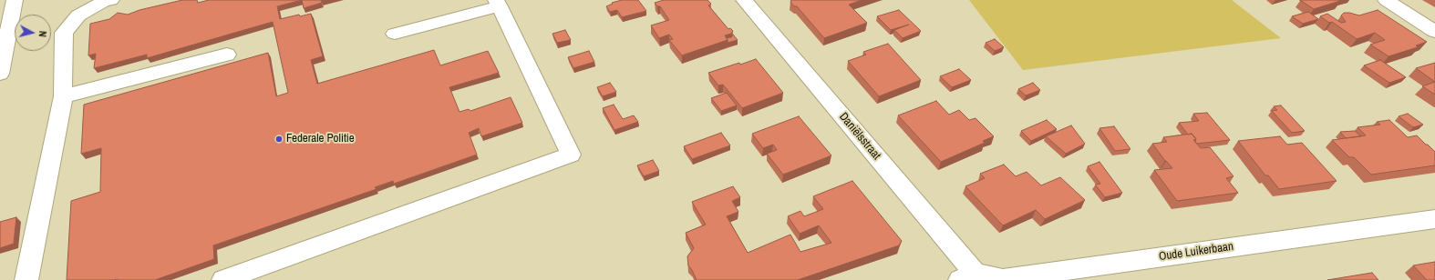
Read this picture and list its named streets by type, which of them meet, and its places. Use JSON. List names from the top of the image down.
{
  "streets": {
    "street": ["Daniëlsstraat", "Oude Luikerbaan"]
  },
  "crossings": [
    ["Daniëlsstraat", "Oude Luikerbaan"]
  ],
  "places": ["Federale Politie"],
  "north": "right"
}
